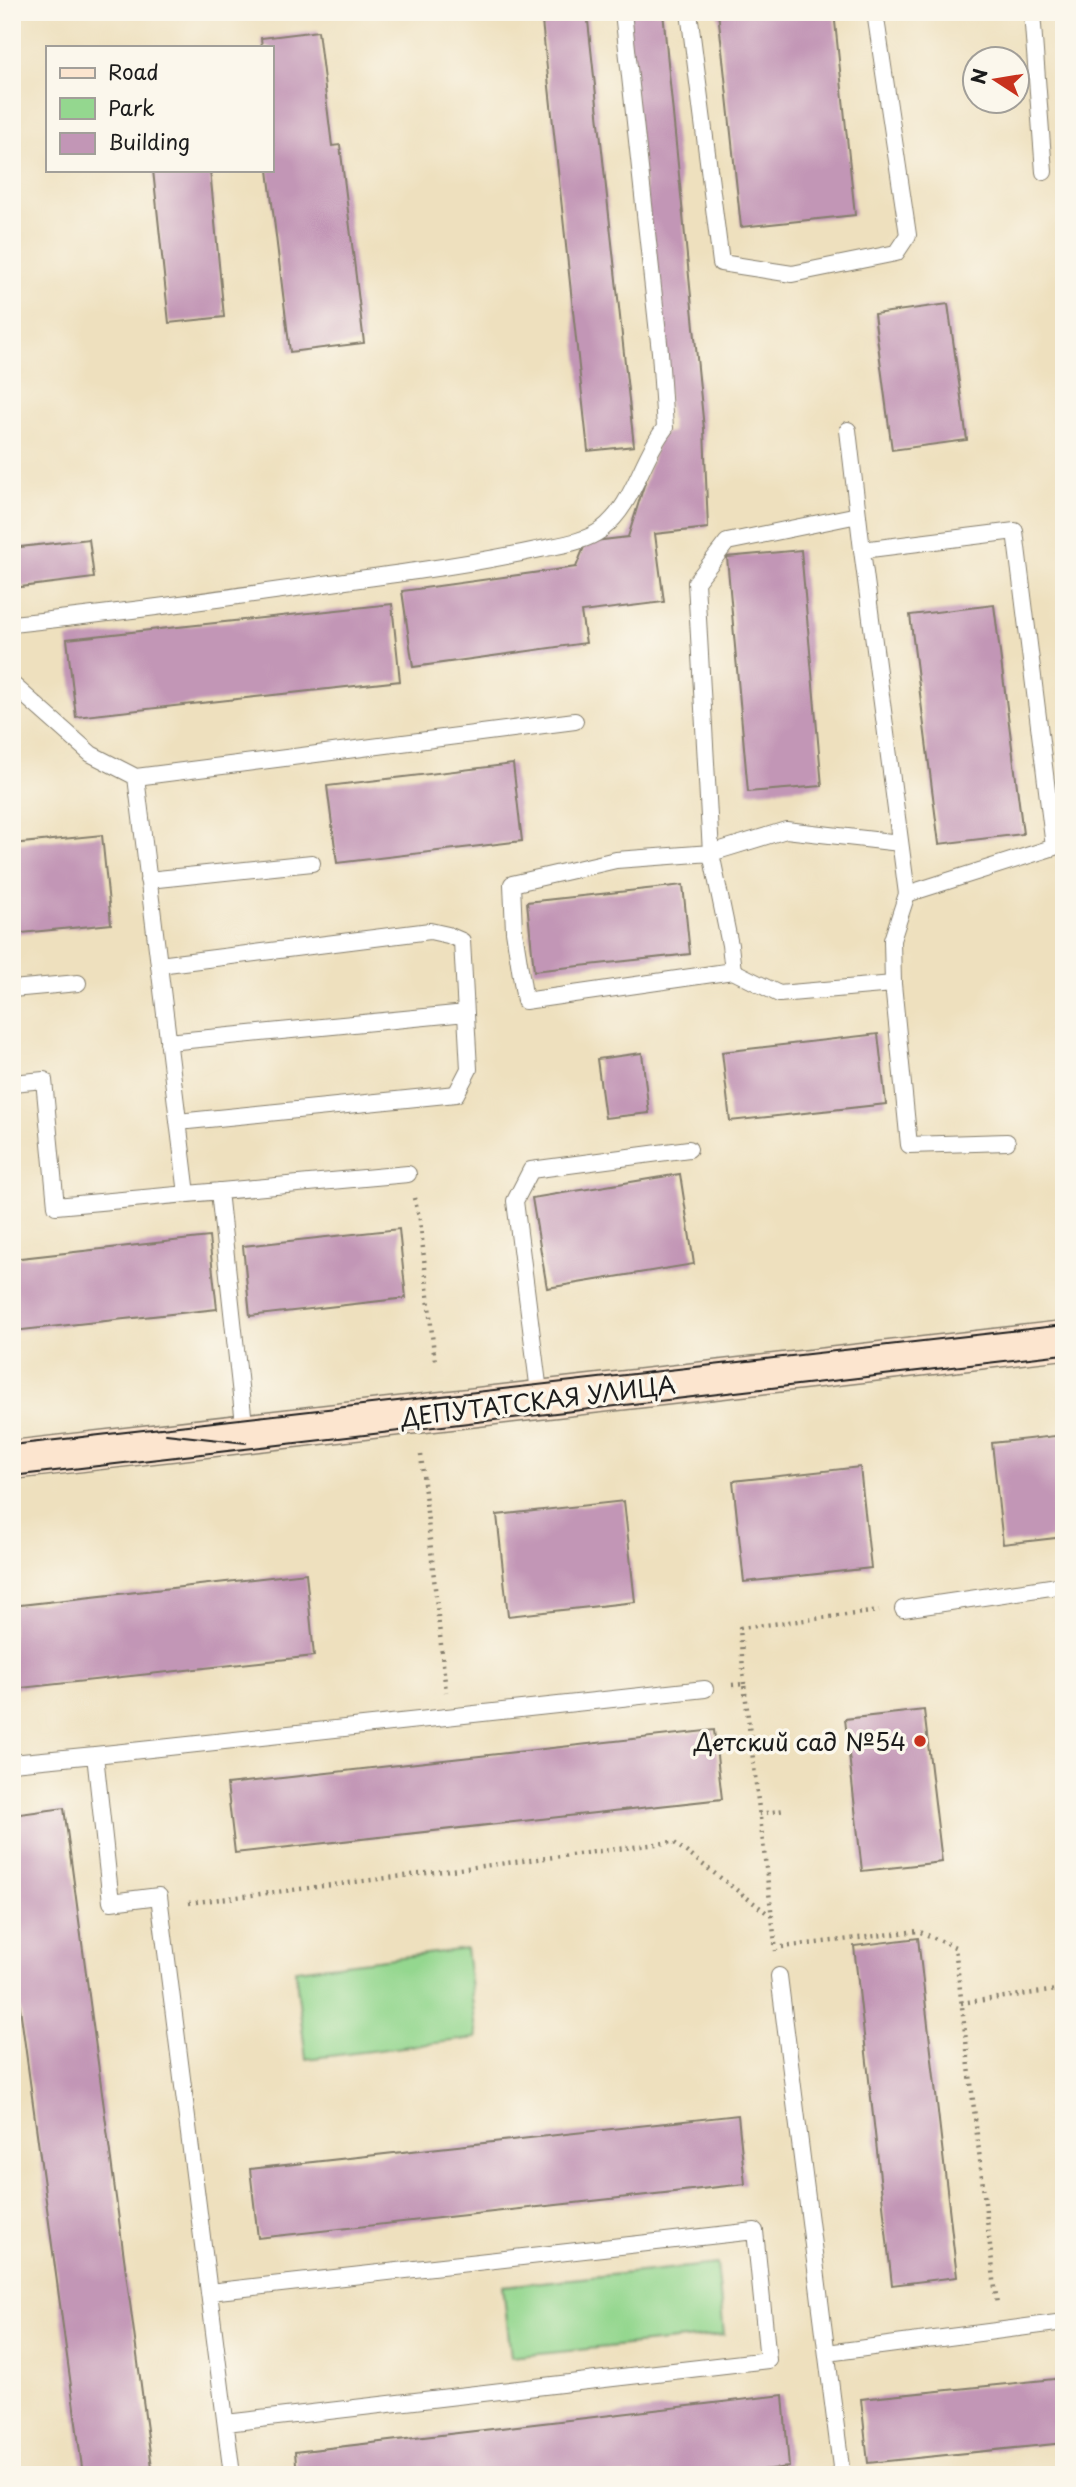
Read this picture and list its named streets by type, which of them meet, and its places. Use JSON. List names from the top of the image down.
{
  "streets": {
    "main road": ["ДЕПУТАТСКАЯ УЛИЦА"]
  },
  "places": ["Детский сад №54"],
  "legend": ["Road", "Park", "Building"],
  "north": "left"
}
